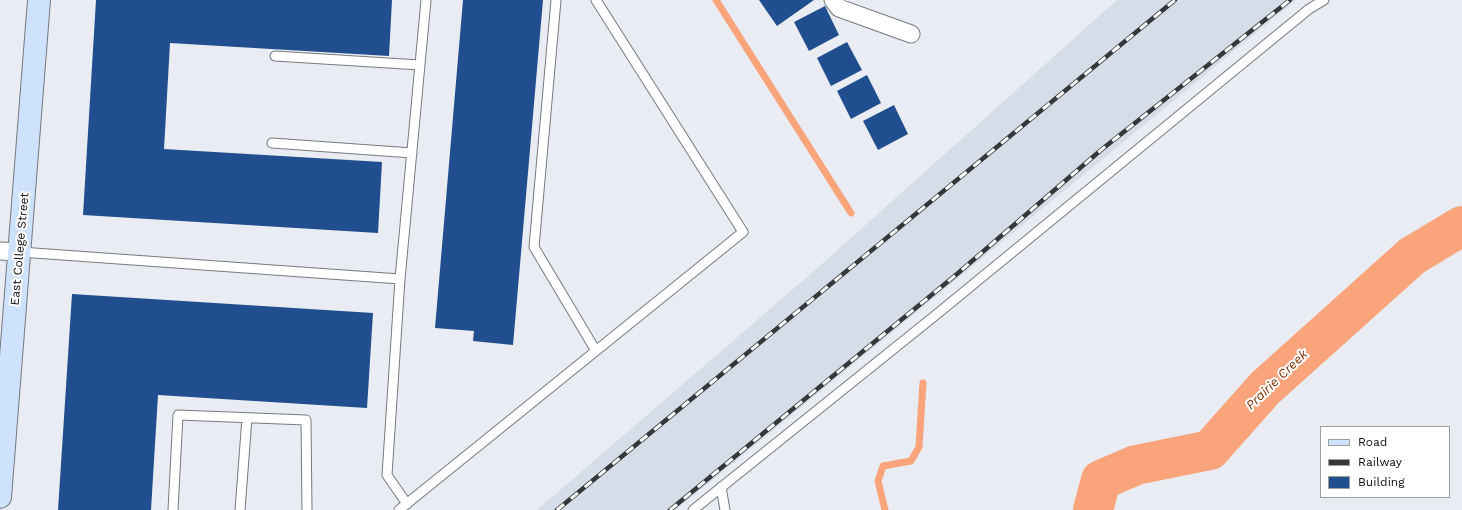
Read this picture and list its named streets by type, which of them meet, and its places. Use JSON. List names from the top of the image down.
{
  "streets": {
    "street": ["East College Street"]
  },
  "water": ["Prairie Creek"],
  "legend": ["Road", "Railway", "Building"]
}
